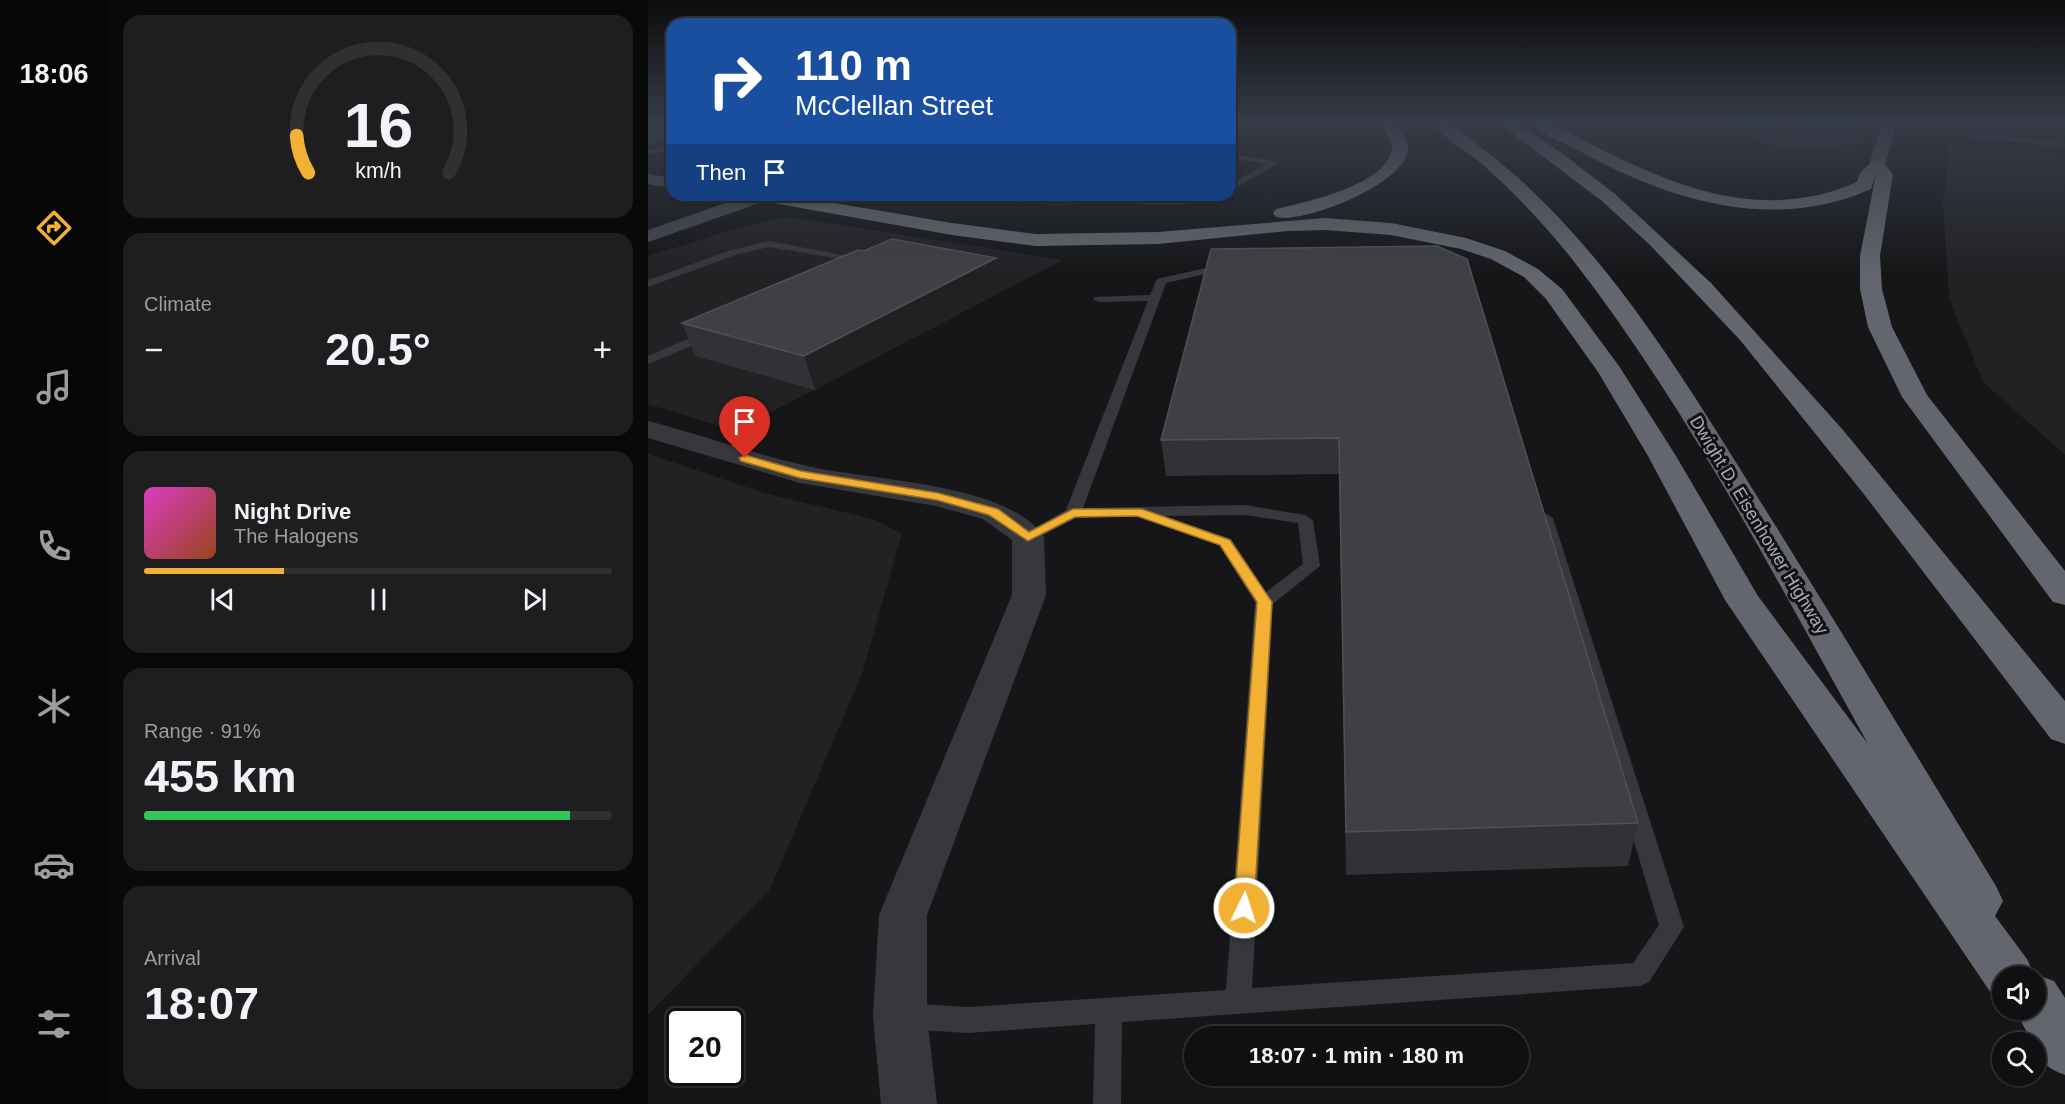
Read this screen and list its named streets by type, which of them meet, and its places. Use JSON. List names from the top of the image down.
{
  "streets": {
    "highway": ["Dwight D. Eisenhower Highway"]
  },
  "page": {
    "tabs": "18:06",
    "turn": ["110 m", "McClellan Street"],
    "then": "Then",
    "tile": [
      "Climate",
      ["Range · 91%", "455 km"],
      ["Arrival", "18:07"]
    ],
    "heat": ["−", "20.5°", "+"],
    "song": ["Night Drive", "The Halogens"],
    "limit": "20",
    "trip": "18:07 · 1 min · 180 m",
    "gauge": ["16", "km/h"]
  }
}
